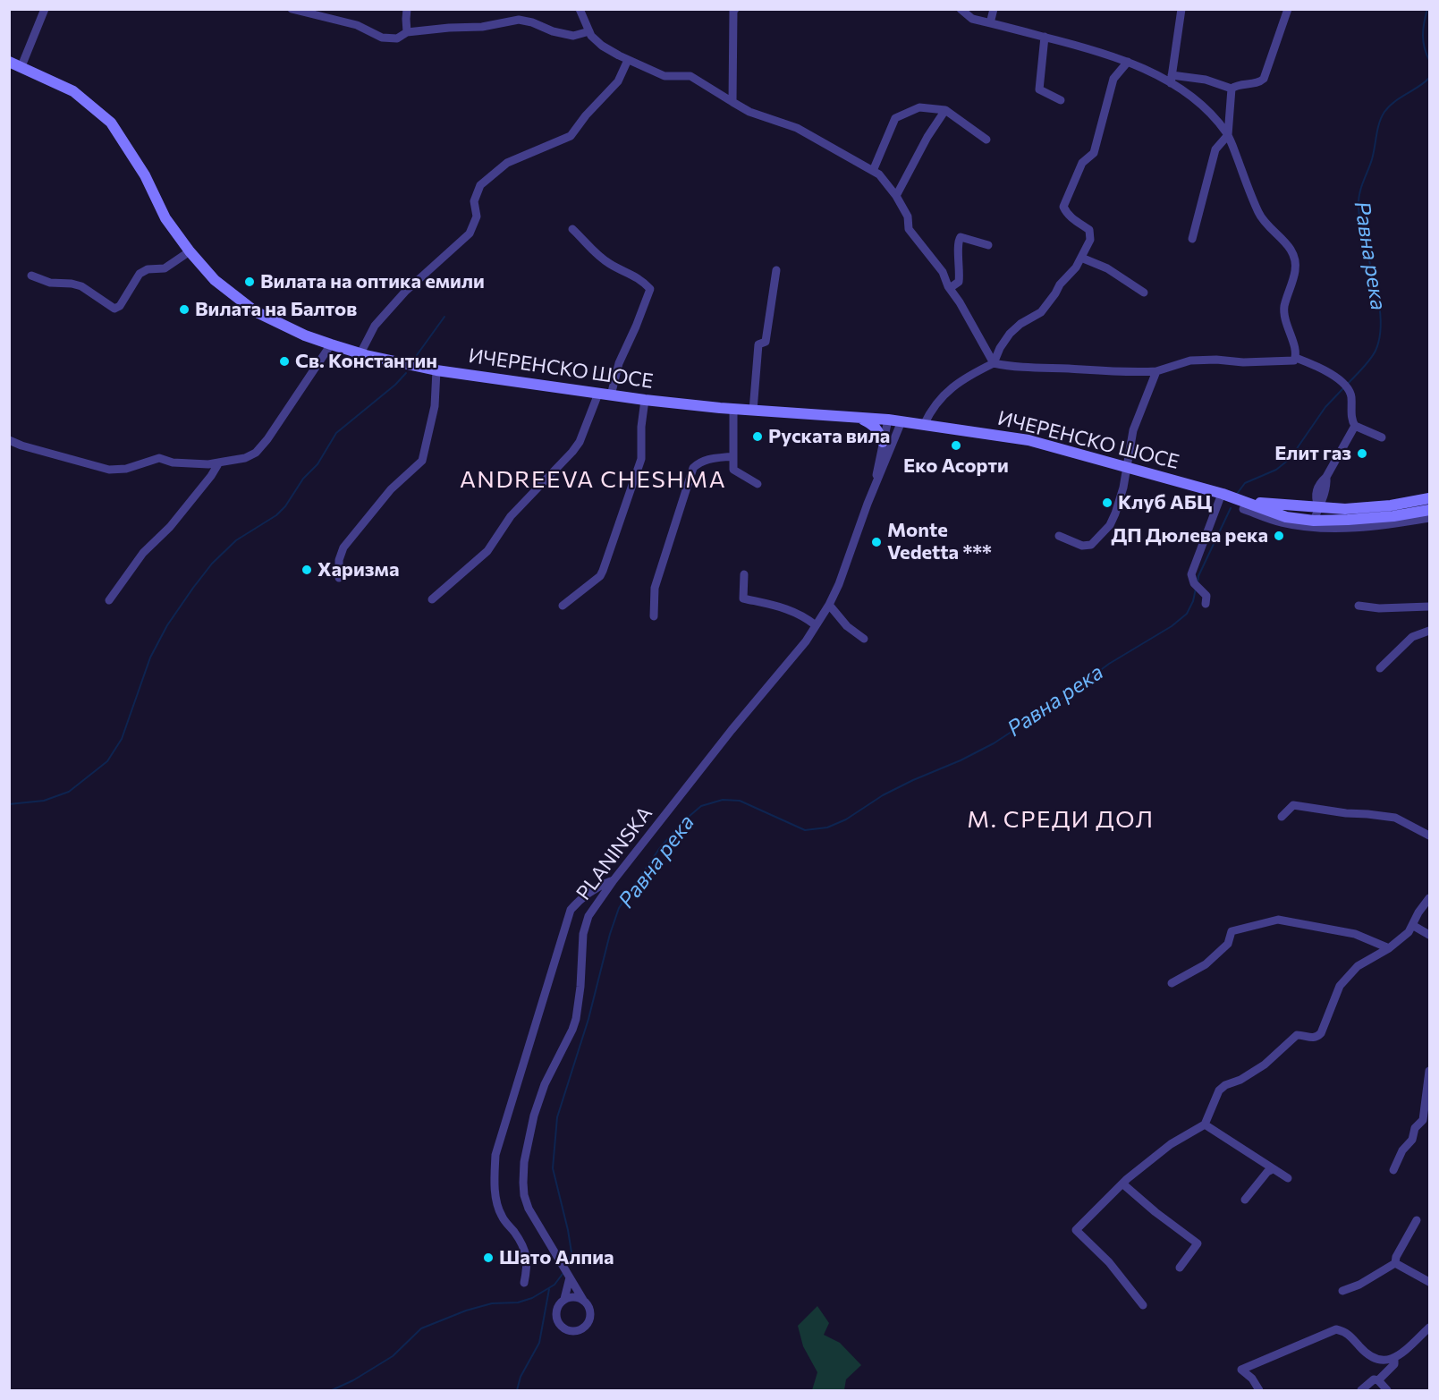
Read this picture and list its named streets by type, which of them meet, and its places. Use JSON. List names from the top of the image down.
{
  "streets": {
    "street": ["ИЧЕРЕНСКО ШОСЕ", "PLANINSKA"]
  },
  "districts": ["ANDREEVA CHESHMA", "М. СРЕДИ ДОЛ"],
  "water": ["Равна река"],
  "places": [
    "Вилата на оптика емили",
    "Вилата на Балтов",
    "Св. Константин",
    "Руската вила",
    "Еко Асорти",
    "Елит газ",
    "Клуб АБЦ",
    "ДП Дюлева река",
    "Monte Vedetta ***",
    "Харизма",
    "Шато Алпиа"
  ]
}
